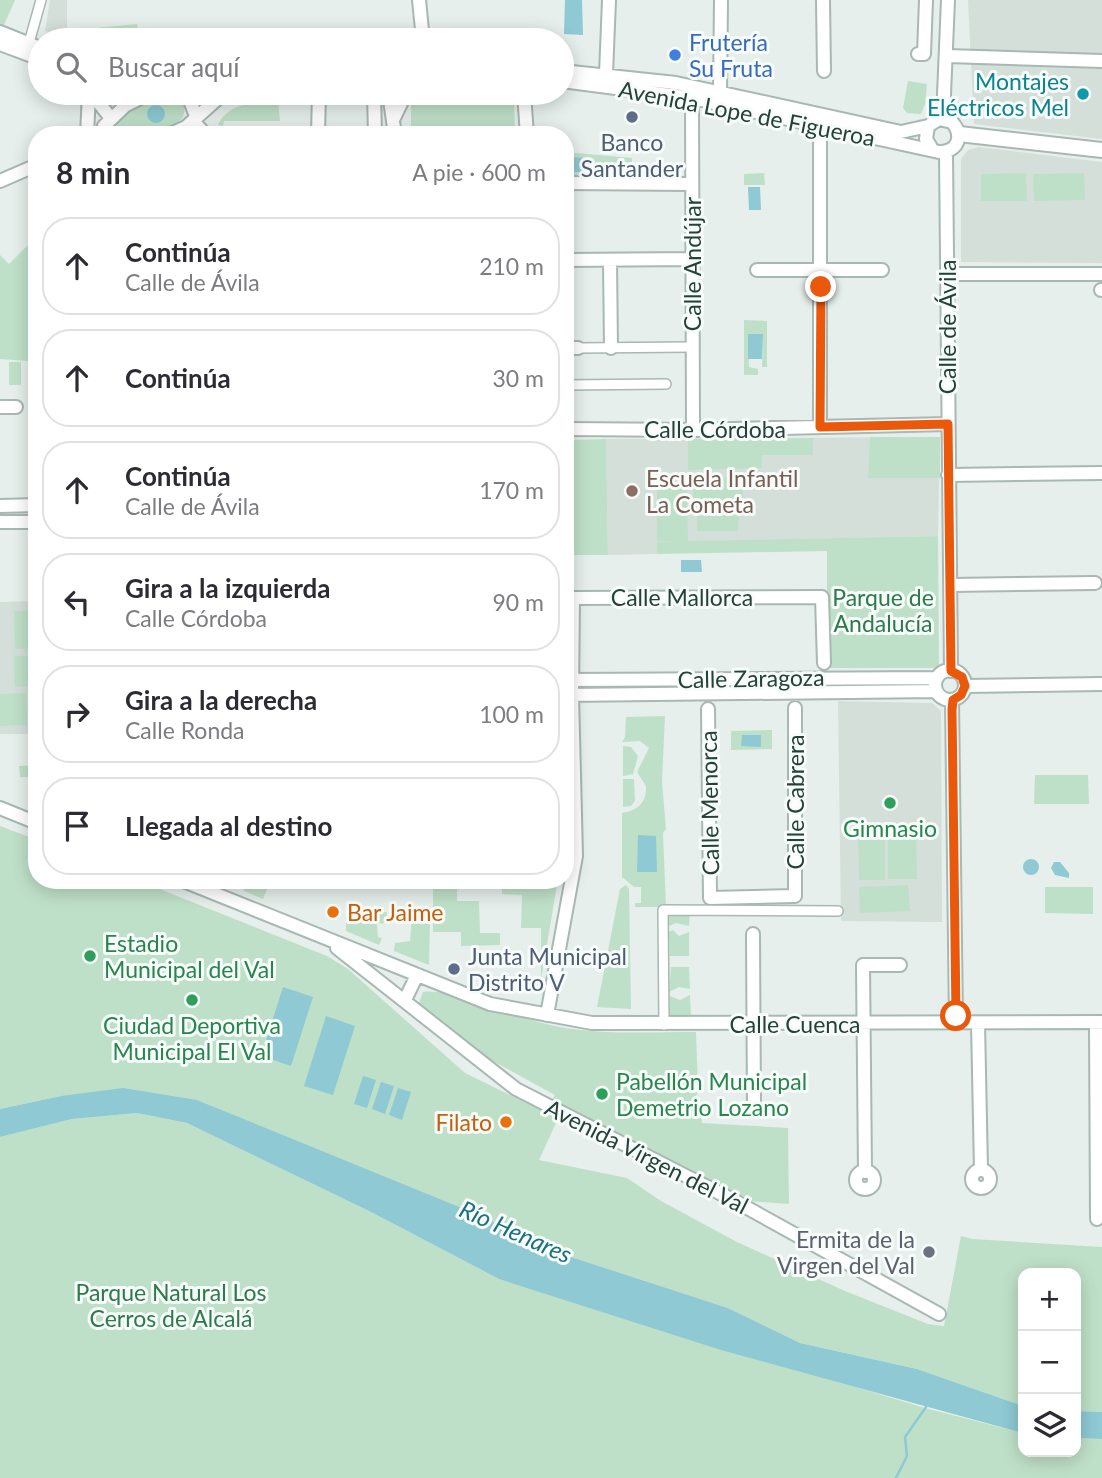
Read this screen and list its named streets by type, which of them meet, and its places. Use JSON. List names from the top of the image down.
{
  "streets": {
    "street": [
      "Avenida Lope de Figueroa",
      "Calle Andújar",
      "Calle de Ávila",
      "Calle Córdoba",
      "Calle Mallorca",
      "Calle Zaragoza",
      "Calle Cabrera",
      "Calle Menorca",
      "Calle Cuenca",
      "Avenida Virgen del Val"
    ]
  },
  "crossings": [
    ["Avenida Lope de Figueroa", "Calle Andújar"],
    ["Avenida Lope de Figueroa", "Calle de Ávila"],
    ["Calle Andújar", "Calle Córdoba"],
    ["Calle de Ávila", "Calle Córdoba"],
    ["Calle de Ávila", "Calle Zaragoza"],
    ["Calle Mallorca", "Calle Cuenca"],
    ["Calle Cabrera", "Calle Menorca"],
    ["Calle Cuenca", "Avenida Virgen del Val"]
  ],
  "water": ["Río Henares"],
  "parks": ["Parque de Andalucía", "Parque Natural Los Cerros de Alcalá"],
  "places": [
    "Frutería Su Fruta",
    "Montajes Eléctricos Mel",
    "Banco Santander",
    "Escuela Infantil La Cometa",
    "Gimnasio",
    "Bar Jaime",
    "Estadio Municipal del Val",
    "Junta Municipal Distrito V",
    "Ciudad Deportiva Municipal El Val",
    "Pabellón Municipal Demetrio Lozano",
    "Filato",
    "Ermita de la Virgen del Val"
  ],
  "page": {
    "search": "Buscar aquí",
    "heading": ["8 min", "A pie · 600 m"],
    "list": [
      ["Continúa", "Calle de Ávila", "210 m"],
      ["Continúa", "30 m"],
      ["Continúa", "Calle de Ávila", "170 m"],
      ["Gira a la izquierda", "Calle Córdoba", "90 m"],
      ["Gira a la derecha", "Calle Ronda", "100 m"],
      "Llegada al destino"
    ],
    "map_buttons": ["+", "−"]
  }
}
